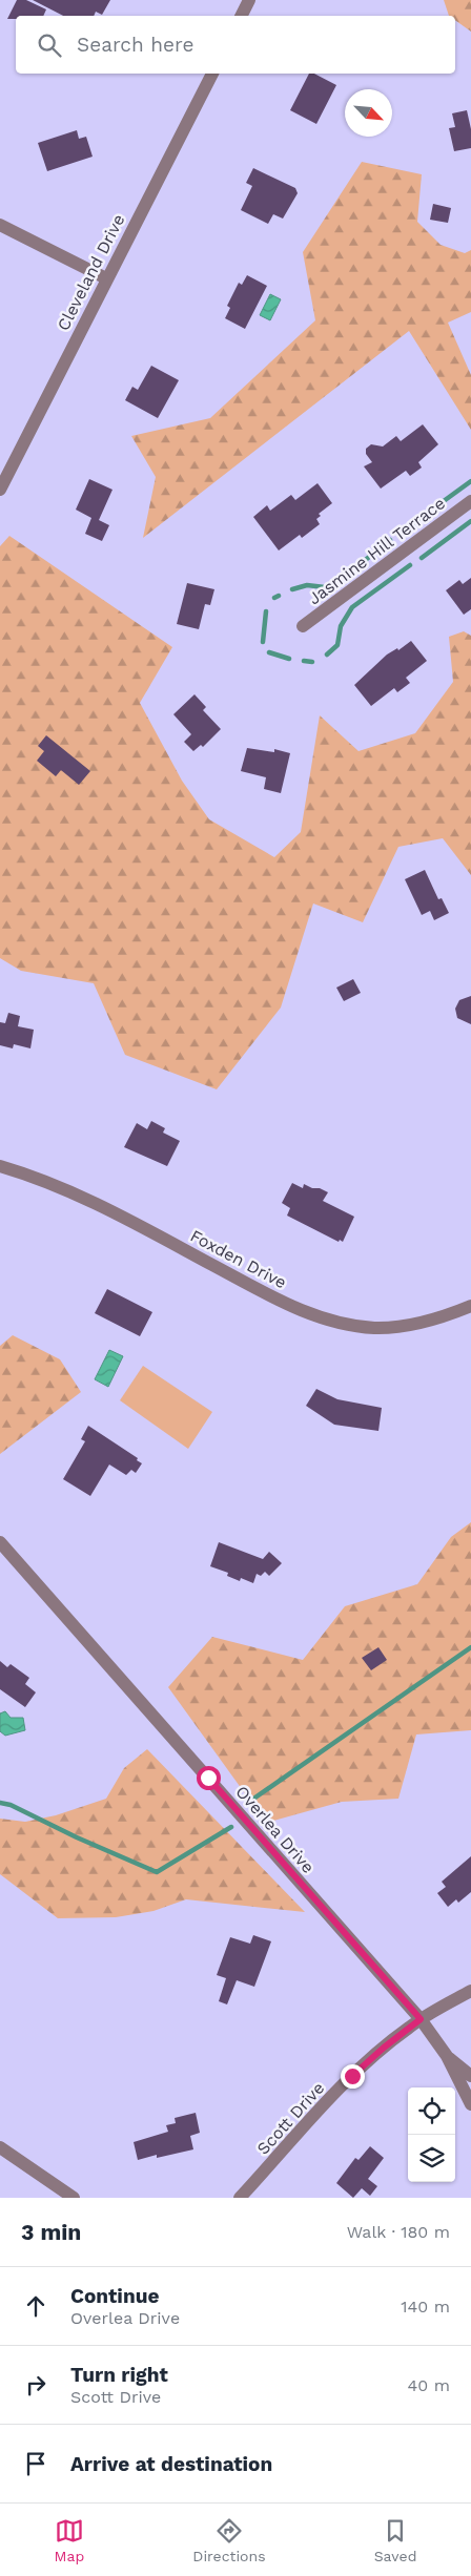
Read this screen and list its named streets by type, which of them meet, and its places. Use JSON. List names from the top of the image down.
{
  "streets": {
    "street": [
      "Cleveland Drive",
      "Jasmine Hill Terrace",
      "Foxden Drive",
      "Overlea Drive",
      "Scott Drive"
    ]
  },
  "crossings": [
    ["Overlea Drive", "Scott Drive"]
  ],
  "north": "bottom right",
  "page": {
    "search": "Search here",
    "heading": ["3 min", "Walk · 180 m"],
    "list": [
      ["Continue", "Overlea Drive", "140 m"],
      ["Turn right", "Scott Drive", "40 m"],
      "Arrive at destination"
    ],
    "nav": ["Map", "Directions", "Saved"]
  }
}
